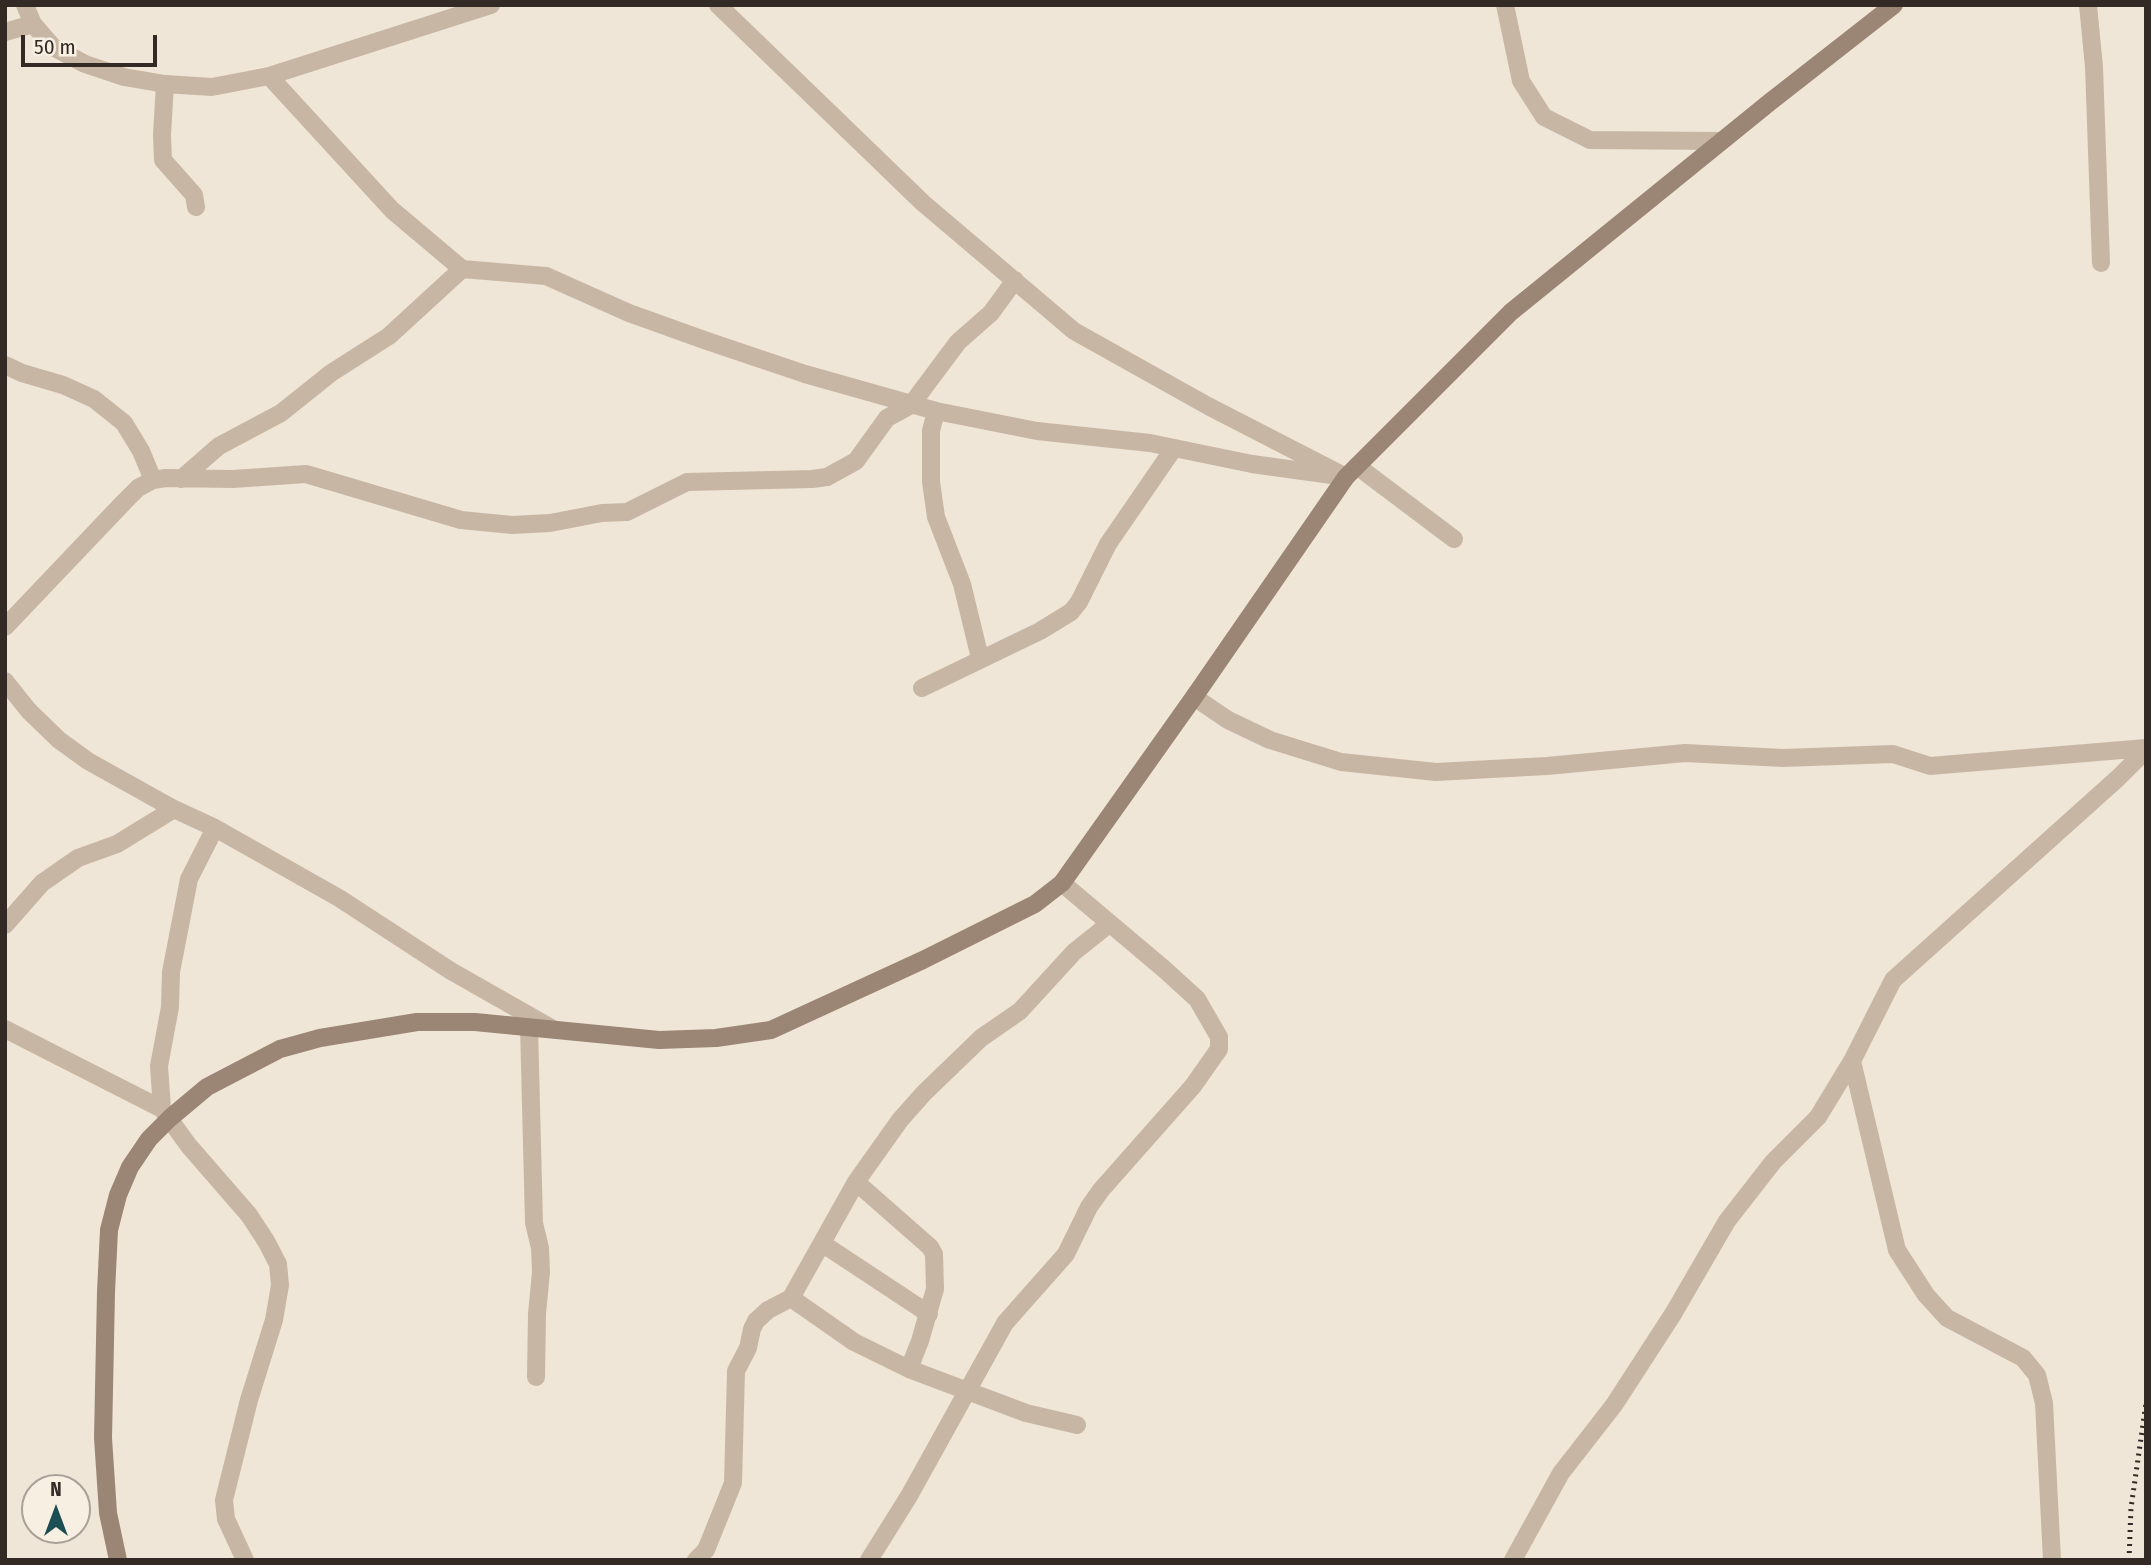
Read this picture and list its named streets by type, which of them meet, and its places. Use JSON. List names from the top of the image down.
{
  "scale_bar": "50 m",
  "north": "top"
}
